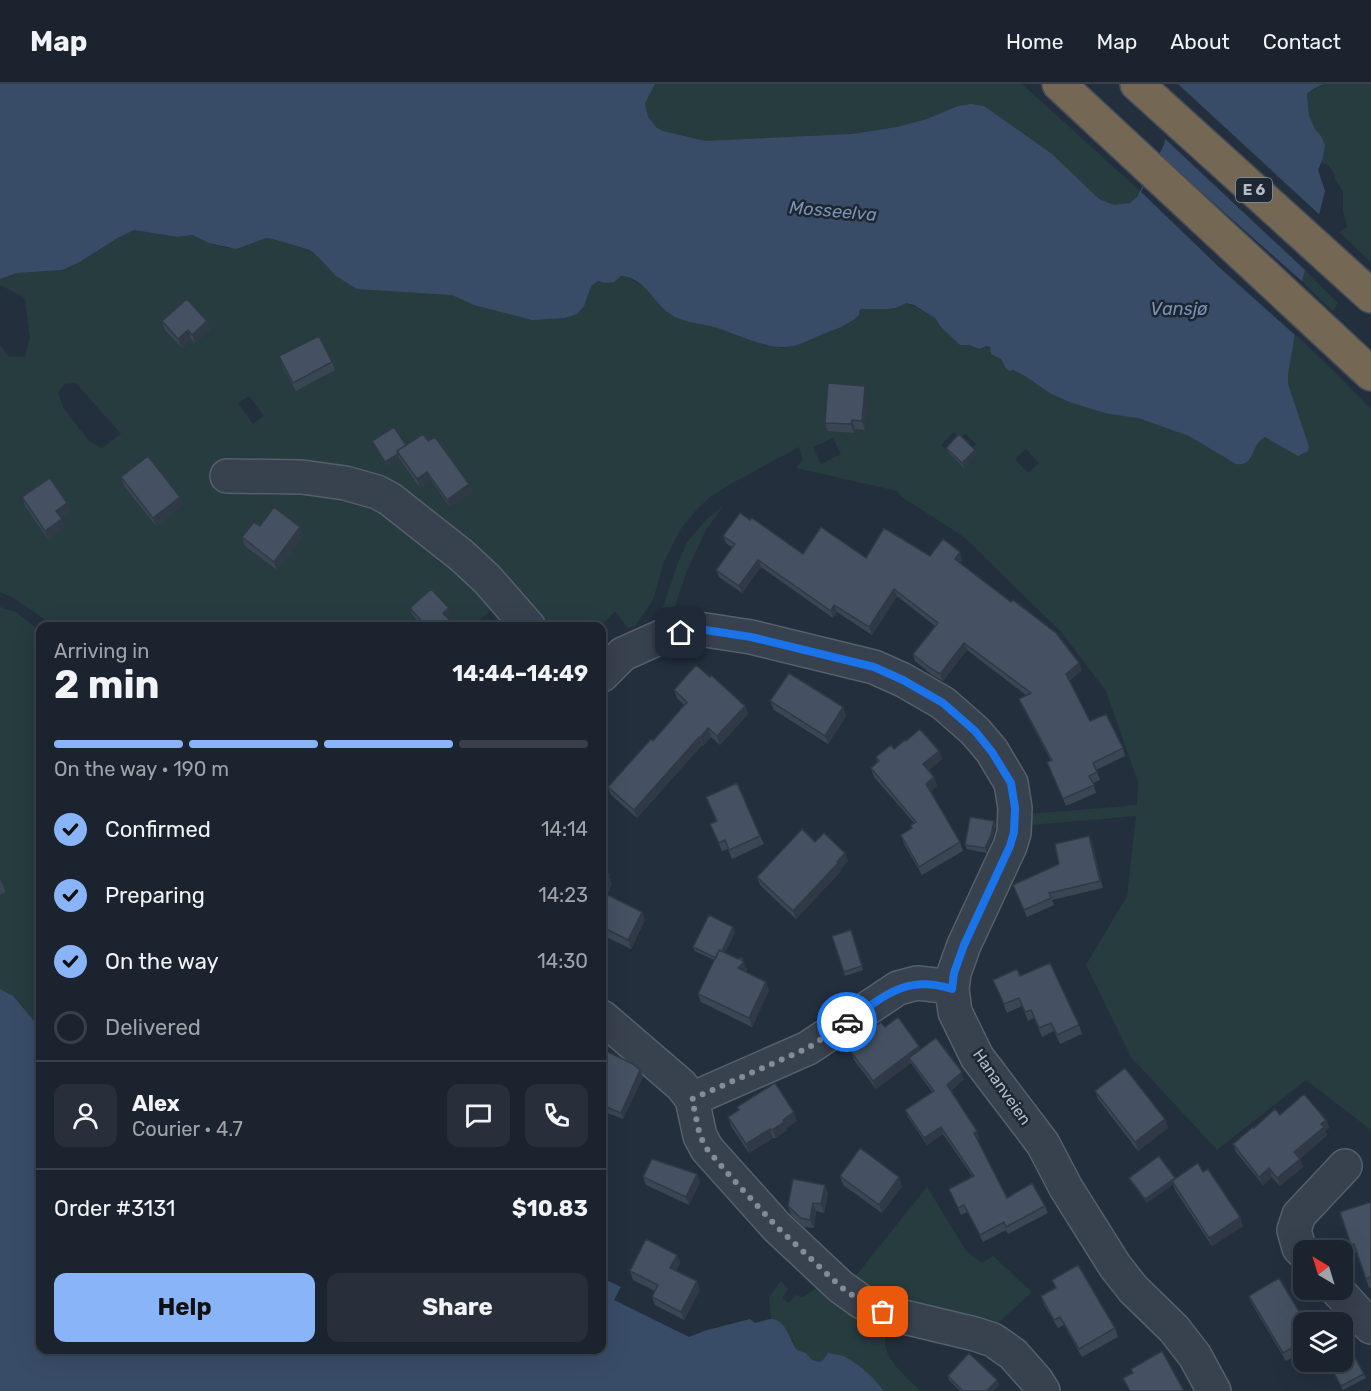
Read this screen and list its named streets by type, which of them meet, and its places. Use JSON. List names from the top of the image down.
{
  "streets": {
    "highway": ["E 6"],
    "street": ["Hananveien"]
  },
  "water": ["Mosseelva", "Vansjø"],
  "north": "top left",
  "page": {
    "header": "Map",
    "nav": [
      "Home",
      "Map",
      "About",
      "Contact"
    ],
    "heading": ["2 min", "Arriving in", "14:44–14:49"],
    "panel": [
      "Alex",
      "Courier · 4.7",
      "Order #3131",
      "$10.83"
    ],
    "bar": "On the way · 190 m",
    "list": [
      ["Confirmed", "14:14"],
      ["Preparing", "14:23"],
      ["On the way", "14:30"],
      "Delivered"
    ],
    "buttons": ["Help", "Share"]
  }
}
